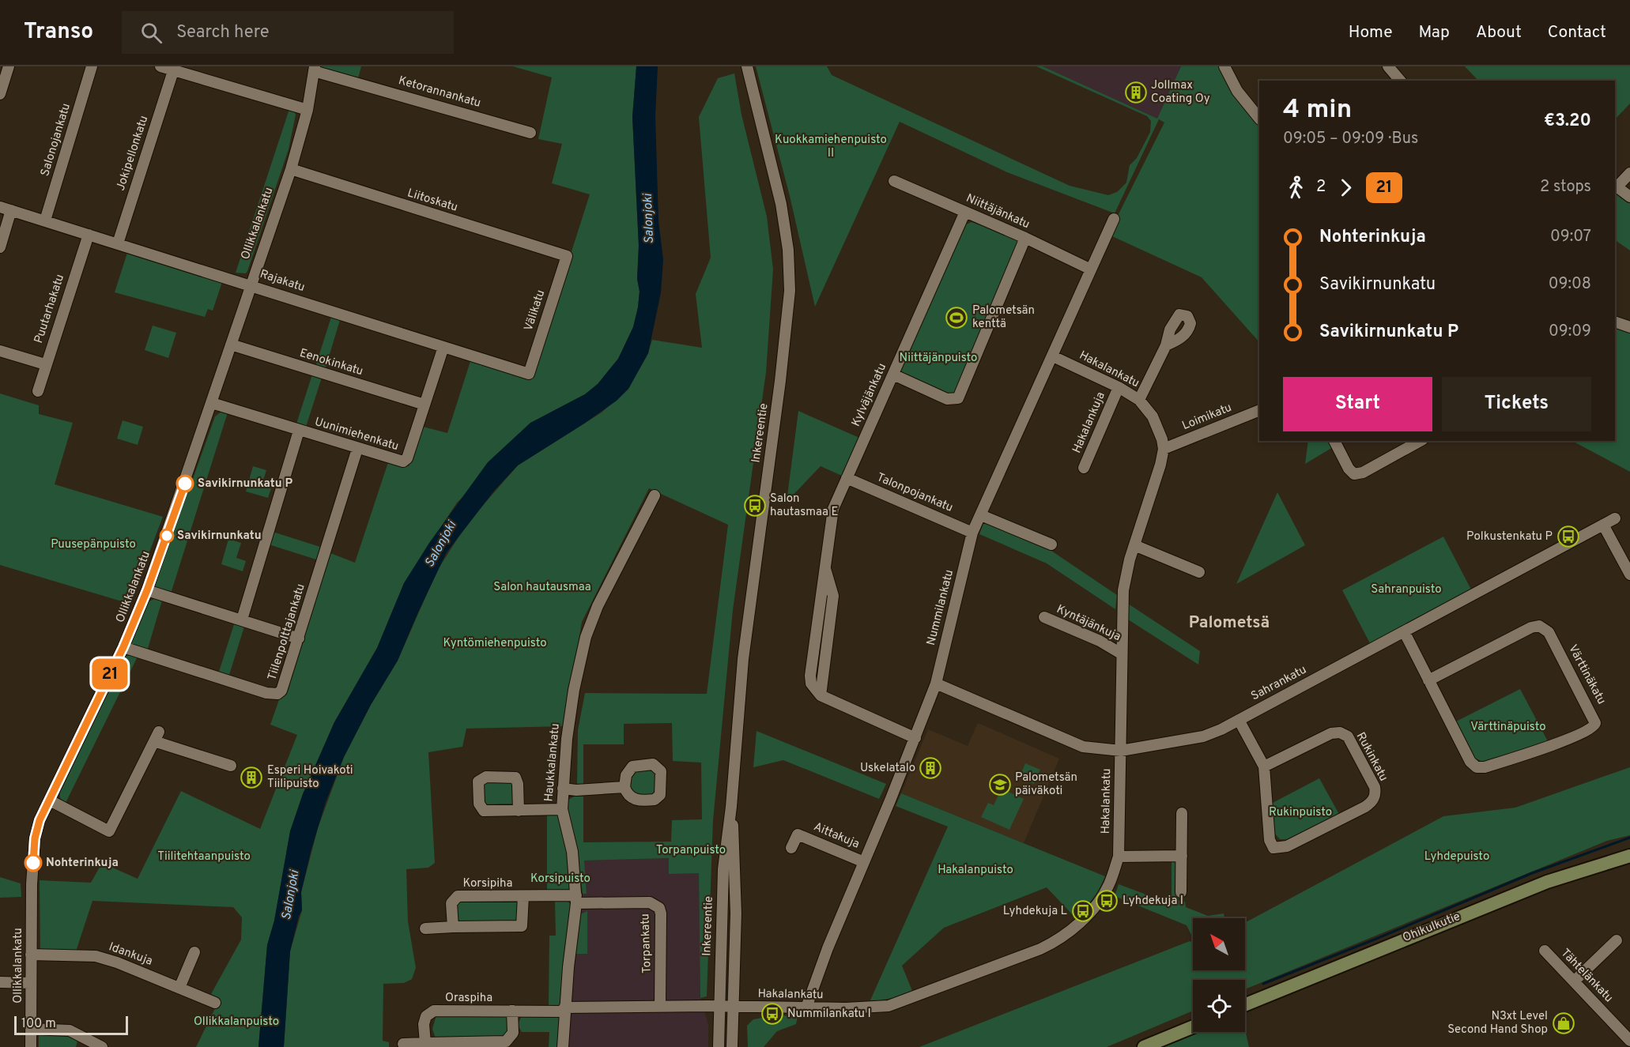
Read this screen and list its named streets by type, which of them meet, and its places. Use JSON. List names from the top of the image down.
{
  "streets": {
    "main road": ["Ohikulkutie"],
    "street": [
      "Ketorannankatu",
      "Salonojankatu",
      "Jokipellonkatu",
      "Liitoskatu",
      "Niittäjänkatu",
      "Ollikkalankatu",
      "Rajakatu",
      "Puutarhakatu",
      "Välikatu",
      "Eenokinkatu",
      "Hakalankatu",
      "Kylväjänkatu",
      "Loimikatu",
      "Hakalankuja",
      "Inkereentie",
      "Uunimiehenkatu",
      "Talonpojankatu",
      "Nummilankatu",
      "Kyntäjänkuja",
      "Tiilenpolttajankatu",
      "Värttinäkatu",
      "Sahrankatu",
      "Rukinkatu",
      "Haukkalankatu",
      "Aittakuja",
      "Korsipiha",
      "Torpankatu",
      "Idankuja",
      "Tähtelänkatu",
      "Oraspiha"
    ]
  },
  "crossings": [
    ["Ketorannankatu", "Ollikkalankatu"],
    ["Salonojankatu", "Rajakatu"],
    ["Jokipellonkatu", "Rajakatu"],
    ["Liitoskatu", "Ollikkalankatu"],
    ["Liitoskatu", "Välikatu"],
    ["Niittäjänkatu", "Kylväjänkatu"],
    ["Niittäjänkatu", "Nummilankatu"],
    ["Ollikkalankatu", "Rajakatu"],
    ["Ollikkalankatu", "Eenokinkatu"],
    ["Ollikkalankatu", "Uunimiehenkatu"],
    ["Ollikkalankatu", "Tiilenpolttajankatu"],
    ["Ollikkalankatu", "Idankuja"],
    ["Rajakatu", "Puutarhakatu"],
    ["Rajakatu", "Välikatu"],
    ["Rajakatu", "Uunimiehenkatu"],
    ["Eenokinkatu", "Uunimiehenkatu"],
    ["Hakalankatu", "Loimikatu"],
    ["Hakalankatu", "Hakalankuja"],
    ["Hakalankatu", "Inkereentie"],
    ["Hakalankatu", "Nummilankatu"],
    ["Hakalankatu", "Kyntäjänkuja"],
    ["Hakalankatu", "Sahrankatu"],
    ["Kylväjänkatu", "Talonpojankatu"],
    ["Kylväjänkatu", "Nummilankatu"],
    ["Uunimiehenkatu", "Tiilenpolttajankatu"],
    ["Talonpojankatu", "Nummilankatu"],
    ["Nummilankatu", "Sahrankatu"],
    ["Nummilankatu", "Aittakuja"],
    ["Värttinäkatu", "Sahrankatu"],
    ["Sahrankatu", "Rukinkatu"],
    ["Haukkalankatu", "Korsipiha"],
    ["Haukkalankatu", "Torpankatu"],
    ["Haukkalankatu", "Oraspiha"],
    ["Korsipiha", "Torpankatu"]
  ],
  "districts": ["Palometsä"],
  "water": ["Salonjoki"],
  "parks": [
    "Kuokkamiehenpuisto II",
    "Niittäjänpuisto",
    "Puusepänpuisto",
    "Salon hautausmaa",
    "Sahranpuisto",
    "Kyntömiehenpuisto",
    "Värttinäpuisto",
    "Rukinpuisto",
    "Torpanpuisto",
    "Tiilitehtaanpuisto",
    "Lyhdepuisto",
    "Hakalanpuisto",
    "Korsipuisto",
    "Ollikkalanpuisto"
  ],
  "places": {
    "building": ["Jollmax Coating Oy", "Uskelatalo", "Esperi Hoivakoti Tiilipuisto"],
    "sports": ["Palometsän kenttä"],
    "other": ["Savikirnunkatu P", "Savikirnunkatu", "Nohterinkuja"],
    "bus stop": [
      "Salon hautasmaa E",
      "Polkustenkatu P",
      "Lyhdekuja I",
      "Lyhdekuja L",
      "Nummilankatu I"
    ],
    "school or university": ["Palometsän päiväkoti"],
    "shop": ["N3xt Level Second Hand Shop"]
  },
  "lines": ["bus line 21"],
  "scale_bar": "100 m",
  "north": "top left",
  "page": {
    "header": "Transo",
    "search": "Search here",
    "nav": [
      "Home",
      "Map",
      "About",
      "Contact"
    ],
    "on_map": "21",
    "heading": ["4 min", "09:05 – 09:09 · Bus", "€3.20"],
    "legs": ["2", "21", "2 stops"],
    "list": [
      {
        "name": "Nohterinkuja",
        "value": "09:07"
      },
      {
        "name": "Savikirnunkatu",
        "value": "09:08"
      },
      {
        "name": "Savikirnunkatu P",
        "value": "09:09"
      }
    ],
    "buttons": ["Start", "Tickets"],
    "scale": "100 m"
  }
}
